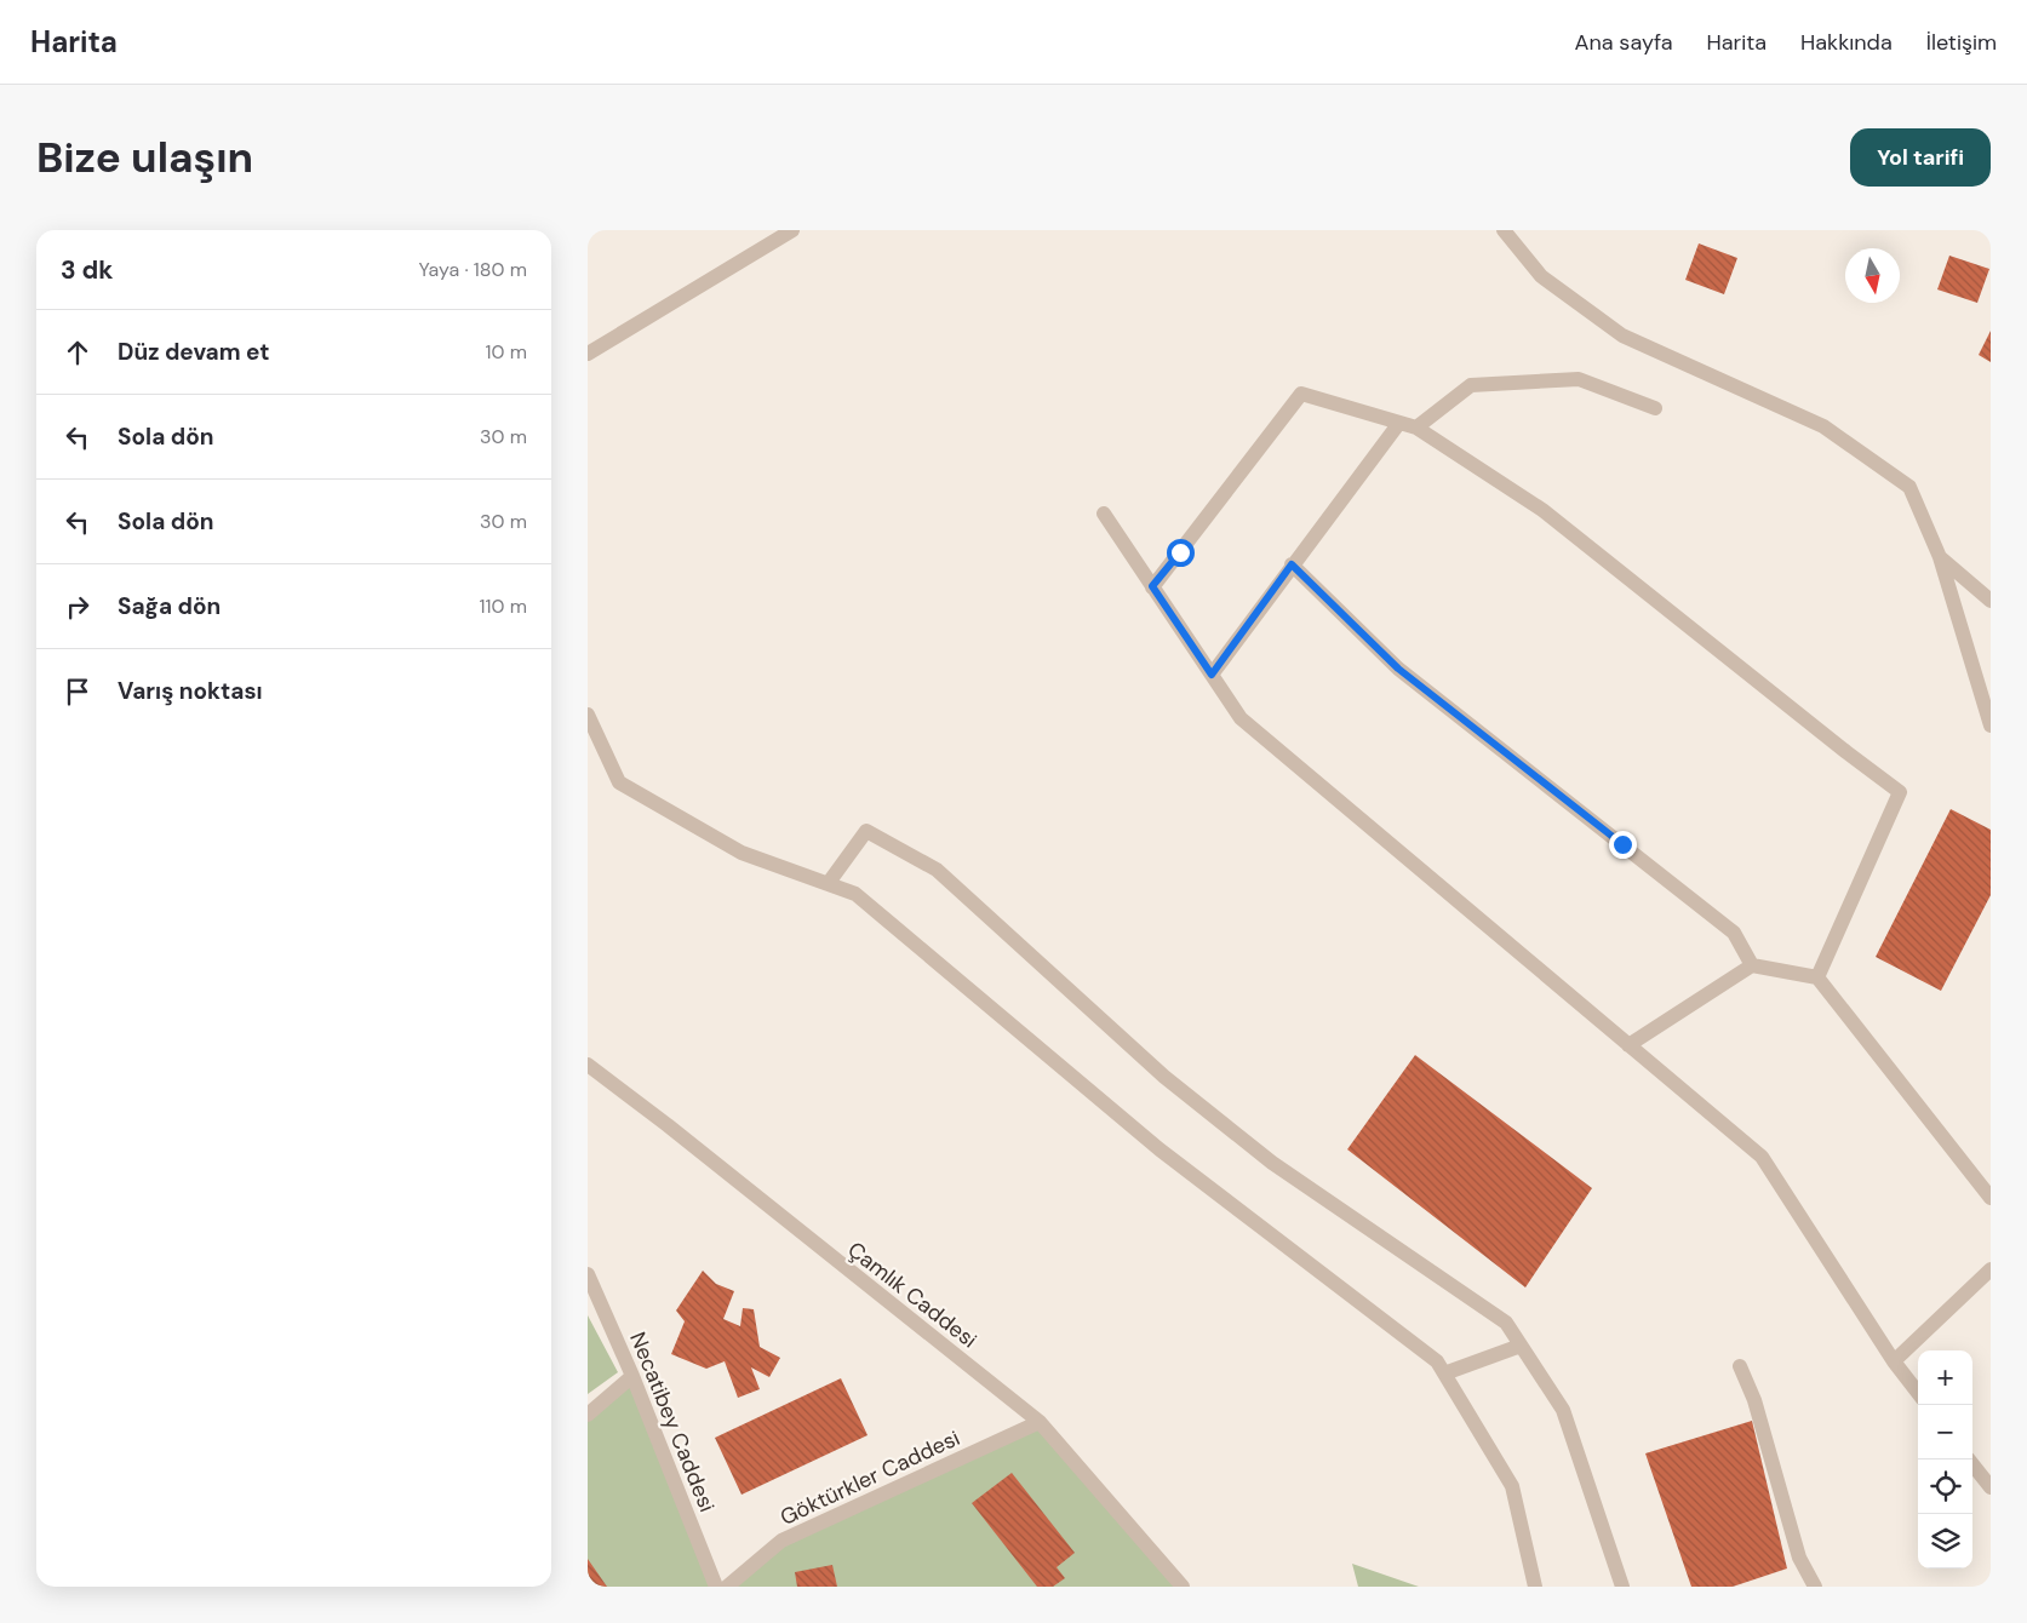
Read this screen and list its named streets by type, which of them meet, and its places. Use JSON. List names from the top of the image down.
{
  "streets": {
    "street": ["Çamlık Caddesi", "Necatibey Caddesi", "Göktürkler Caddesi"]
  },
  "crossings": [
    ["Çamlık Caddesi", "Göktürkler Caddesi"]
  ],
  "north": "bottom",
  "page": {
    "header": "Harita",
    "nav": [
      "Ana sayfa",
      "Harita",
      "Hakkında",
      "İletişim"
    ],
    "buttons": "Yol tarifi",
    "title": "Bize ulaşın",
    "heading": ["3 dk", "Yaya · 180 m"],
    "list": [
      ["Düz devam et", "10 m"],
      ["Sola dön", "30 m"],
      ["Sola dön", "30 m"],
      ["Sağa dön", "110 m"],
      "Varış noktası"
    ],
    "map_buttons": ["+", "−"]
  }
}
